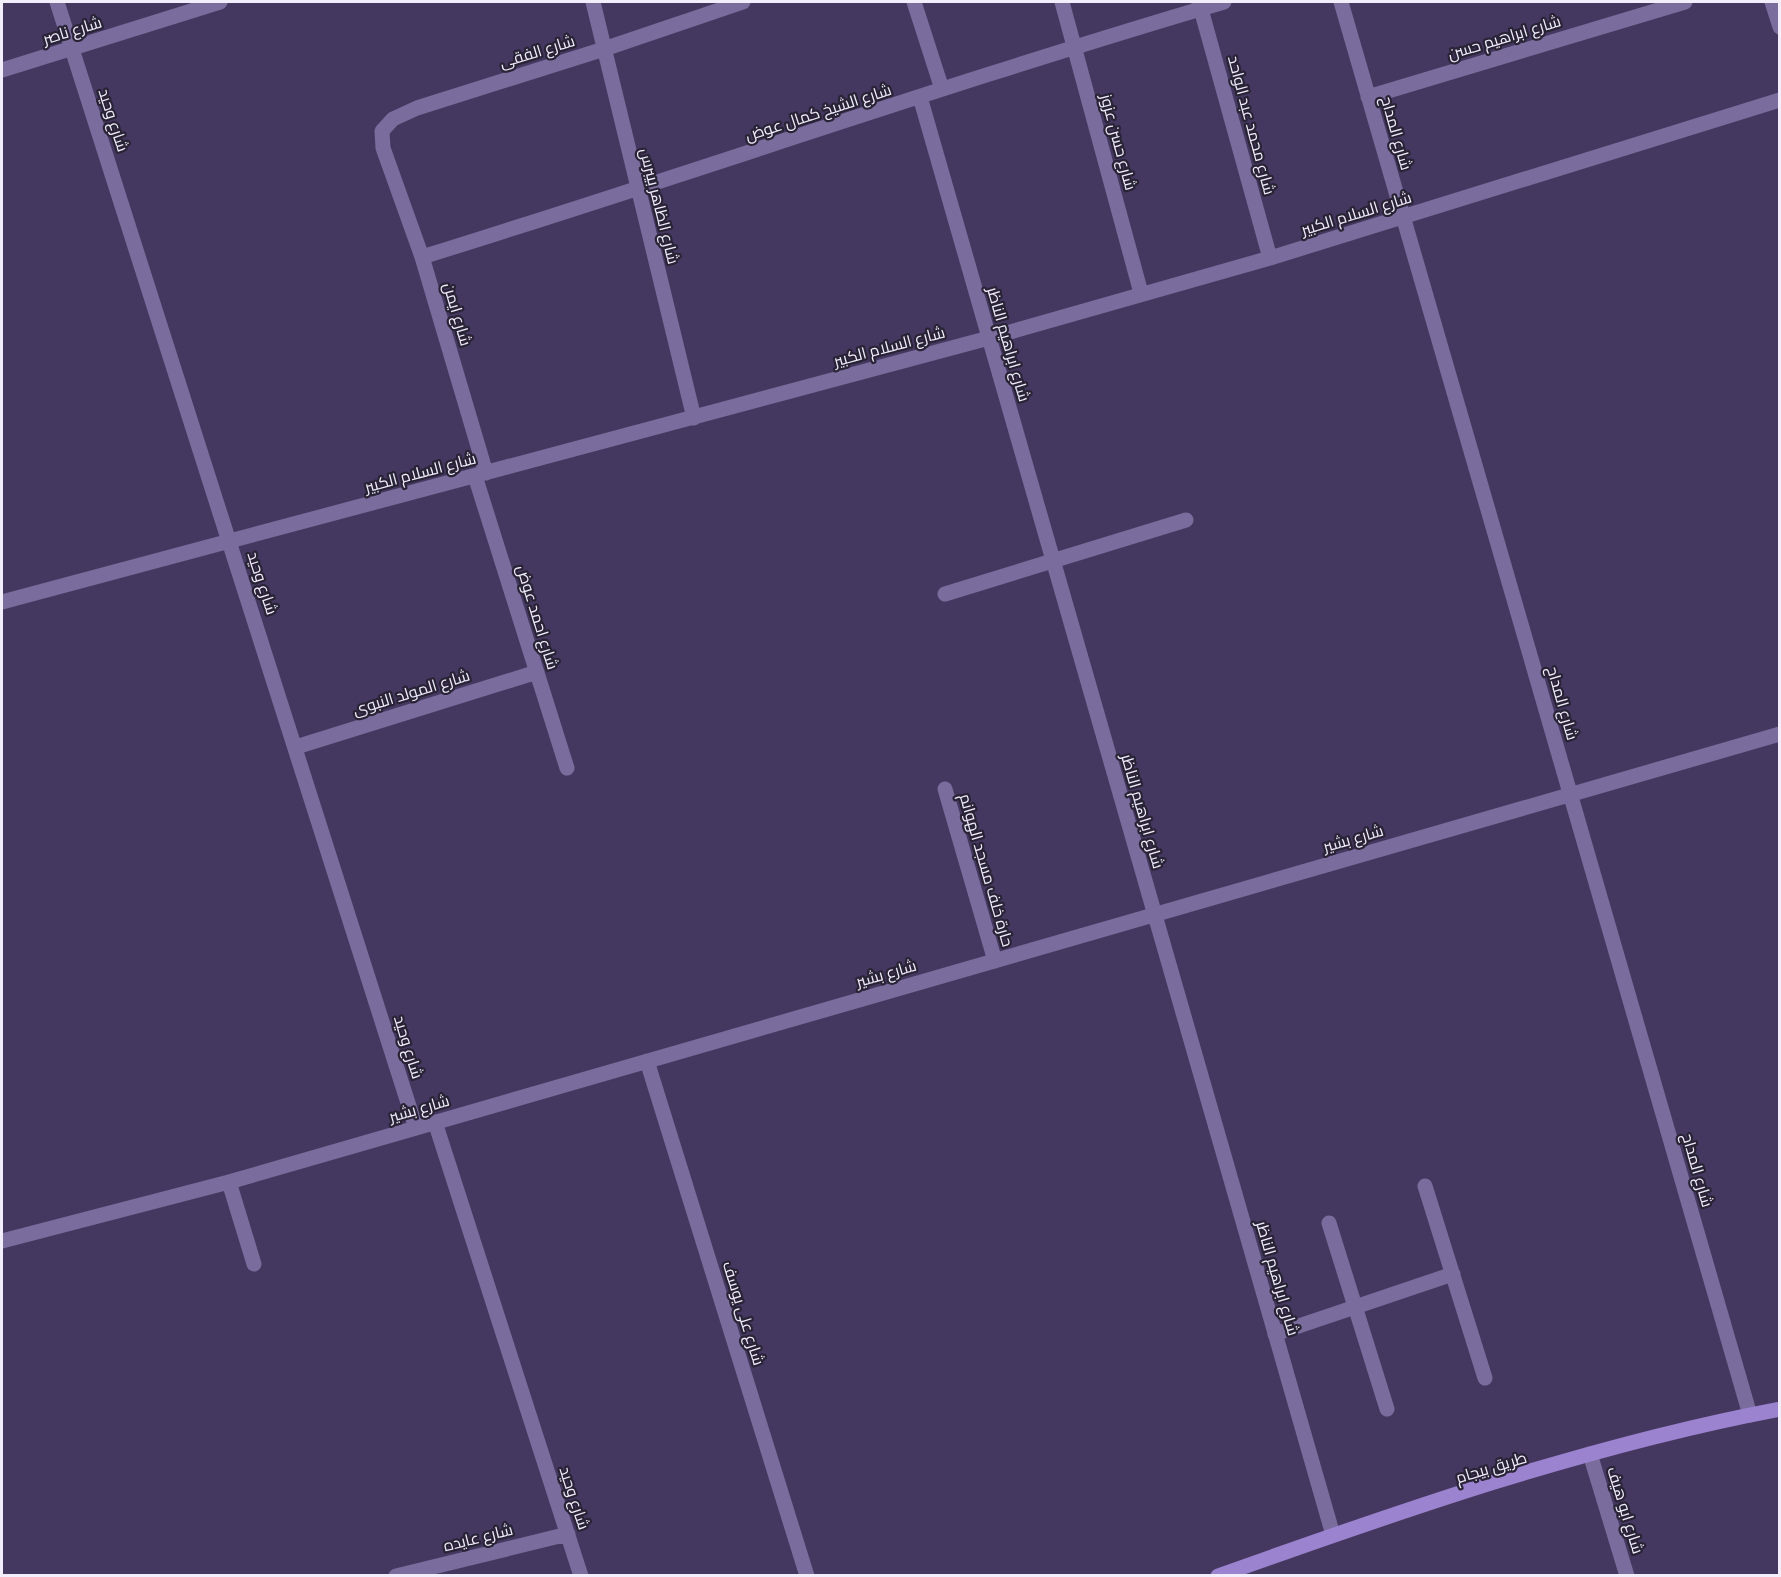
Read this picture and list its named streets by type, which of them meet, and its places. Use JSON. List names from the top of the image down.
{
  "streets": {
    "main road": ["طريق بيجام"],
    "street": [
      "شارع ناصر",
      "شارع ابراهيم حسن",
      "شارع الفقى",
      "شارع الشيخ كمال عوض",
      "شارع وحيد",
      "شارع محمد عبد الواحد",
      "شارع المداح",
      "شارع حسن عزوز",
      "شارع الظاهر بيبرس",
      "شارع السلام الكبير",
      "شارع ايمن",
      "شارع ابراهيم الناظر",
      "شارع احمد عوض",
      "شارع المولد النبوى",
      "شارع بشير",
      "حارة خلف مسجد الهوانم",
      "شارع على يوسف",
      "شارع ابو هيف",
      "شارع عايده"
    ]
  },
  "crossings": [
    ["شارع ناصر", "شارع وحيد"],
    ["شارع ابراهيم حسن", "شارع المداح"],
    ["شارع الفقى", "شارع الظاهر بيبرس"],
    ["شارع الفقى", "شارع ايمن"],
    ["شارع الشيخ كمال عوض", "شارع محمد عبد الواحد"],
    ["شارع الشيخ كمال عوض", "شارع حسن عزوز"],
    ["شارع الشيخ كمال عوض", "شارع الظاهر بيبرس"],
    ["شارع الشيخ كمال عوض", "شارع ايمن"],
    ["شارع الشيخ كمال عوض", "شارع ابراهيم الناظر"],
    ["شارع وحيد", "شارع السلام الكبير"],
    ["شارع وحيد", "شارع المولد النبوى"],
    ["شارع وحيد", "شارع بشير"],
    ["شارع وحيد", "شارع عايده"],
    ["شارع محمد عبد الواحد", "شارع السلام الكبير"],
    ["شارع المداح", "شارع السلام الكبير"],
    ["شارع المداح", "شارع بشير"],
    ["شارع المداح", "طريق بيجام"],
    ["شارع حسن عزوز", "شارع السلام الكبير"],
    ["شارع الظاهر بيبرس", "شارع السلام الكبير"],
    ["شارع السلام الكبير", "شارع ايمن"],
    ["شارع السلام الكبير", "شارع ابراهيم الناظر"],
    ["شارع السلام الكبير", "شارع احمد عوض"],
    ["شارع ايمن", "شارع احمد عوض"],
    ["شارع ابراهيم الناظر", "شارع بشير"],
    ["شارع ابراهيم الناظر", "طريق بيجام"],
    ["شارع احمد عوض", "شارع المولد النبوى"],
    ["شارع بشير", "حارة خلف مسجد الهوانم"],
    ["شارع بشير", "شارع على يوسف"],
    ["طريق بيجام", "شارع ابو هيف"]
  ]
}
